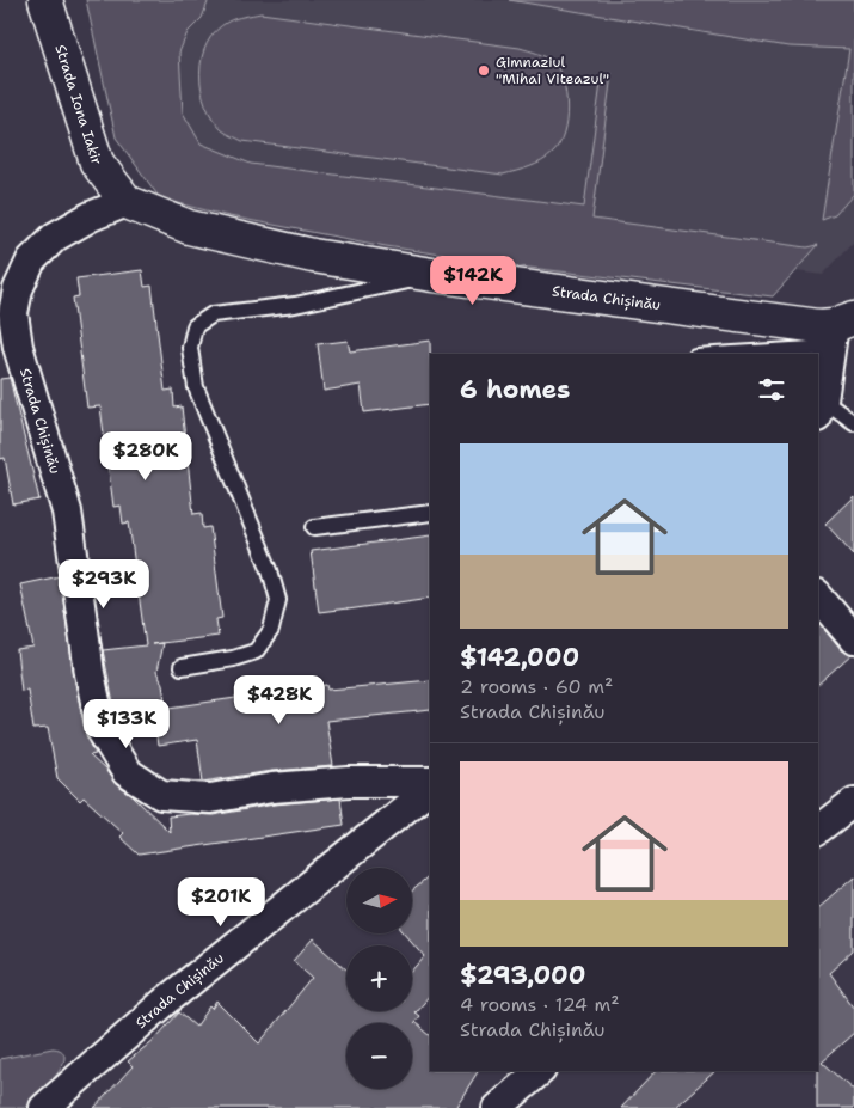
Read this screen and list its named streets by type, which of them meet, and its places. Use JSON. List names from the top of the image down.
{
  "streets": {
    "street": ["Strada Iona Iakir", "Strada Chișinău"]
  },
  "crossings": [
    ["Strada Iona Iakir", "Strada Chișinău"]
  ],
  "places": ["Gimnaziul \"Mihai Viteazul\""],
  "north": "right",
  "page": {
    "price": [
      "$142K",
      "$280K",
      "$293K",
      "$428K",
      "$133K",
      "$201K"
    ],
    "heading": "6 homes",
    "list": [
      {
        "name": "$142,000",
        "note": "2 rooms · 60 m² · Strada Chișinău"
      },
      {
        "name": "$293,000",
        "note": "4 rooms · 124 m² · Strada Chișinău"
      }
    ],
    "map_buttons": ["+", "−"]
  }
}
